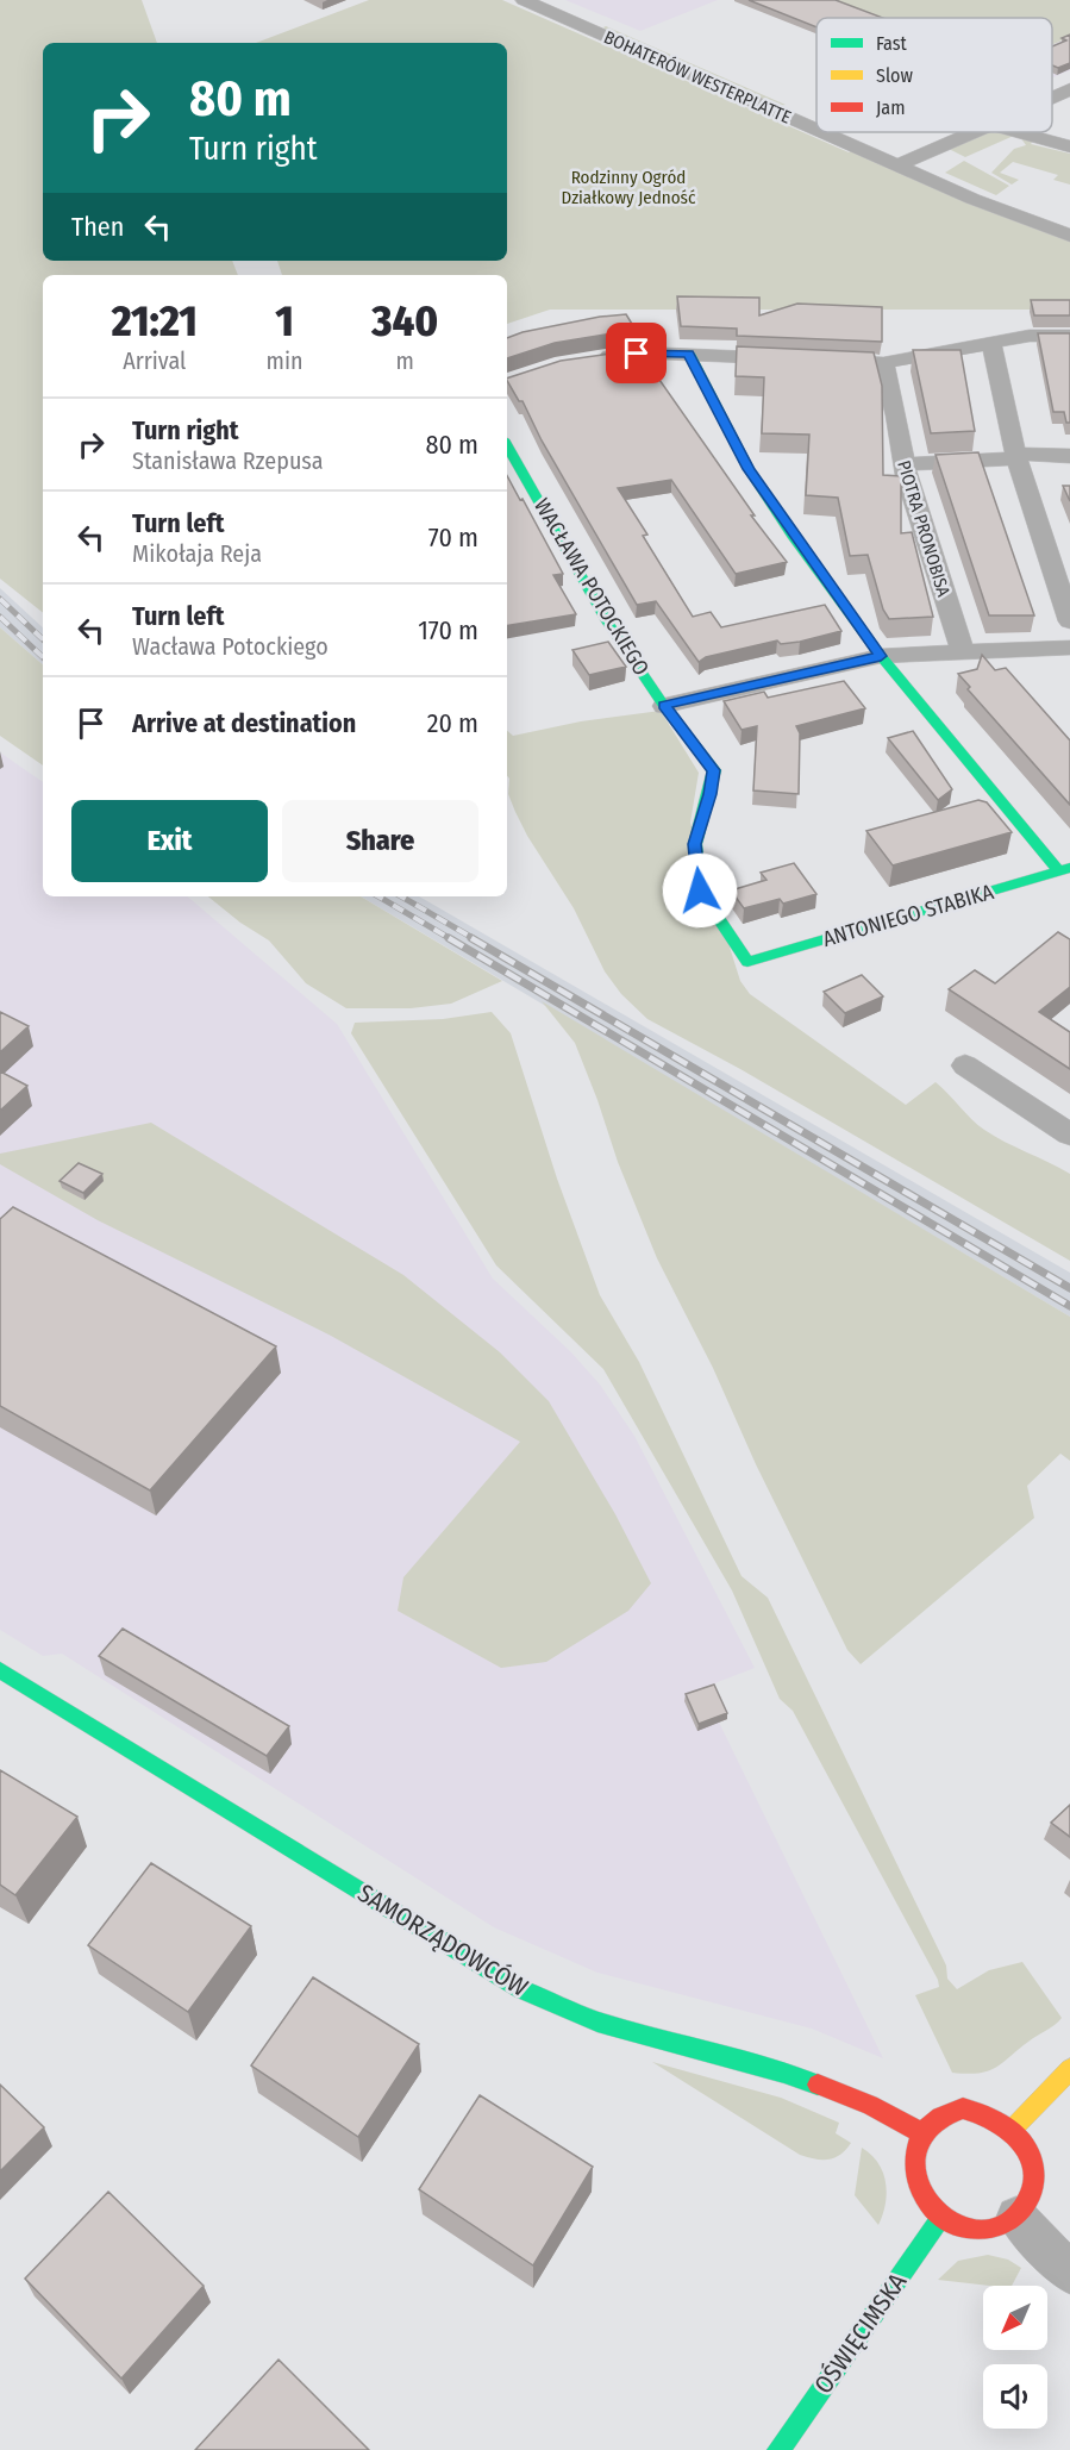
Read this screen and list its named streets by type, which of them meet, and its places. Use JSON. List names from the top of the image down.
{
  "streets": {
    "street": [
      "BOHATERÓW WESTERPLATTE",
      "PIOTRA PRONOBISA",
      "WACŁAWA POTOCKIEGO",
      "ANTONIEGO STABIKA",
      "SAMORZĄDOWCÓW",
      "OŚWIĘCIMSKA"
    ]
  },
  "crossings": [
    ["WACŁAWA POTOCKIEGO", "ANTONIEGO STABIKA"],
    ["SAMORZĄDOWCÓW", "OŚWIĘCIMSKA"]
  ],
  "parks": ["Rodzinny Ogród Działkowy Jedność"],
  "legend": ["Fast", "Slow", "Jam"],
  "north": "bottom left",
  "page": {
    "turn": ["80 m", "Turn right"],
    "then": "Then",
    "eta": [
      "21:21",
      "Arrival",
      "1",
      "min",
      "340",
      "m"
    ],
    "list": [
      {
        "name": "Turn right",
        "note": "Stanisława Rzepusa",
        "value": "80 m"
      },
      {
        "name": "Turn left",
        "note": "Mikołaja Reja",
        "value": "70 m"
      },
      {
        "name": "Turn left",
        "note": "Wacława Potockiego",
        "value": "170 m"
      },
      {
        "name": "Arrive at destination",
        "value": "20 m"
      }
    ],
    "buttons": ["Exit", "Share"]
  }
}
